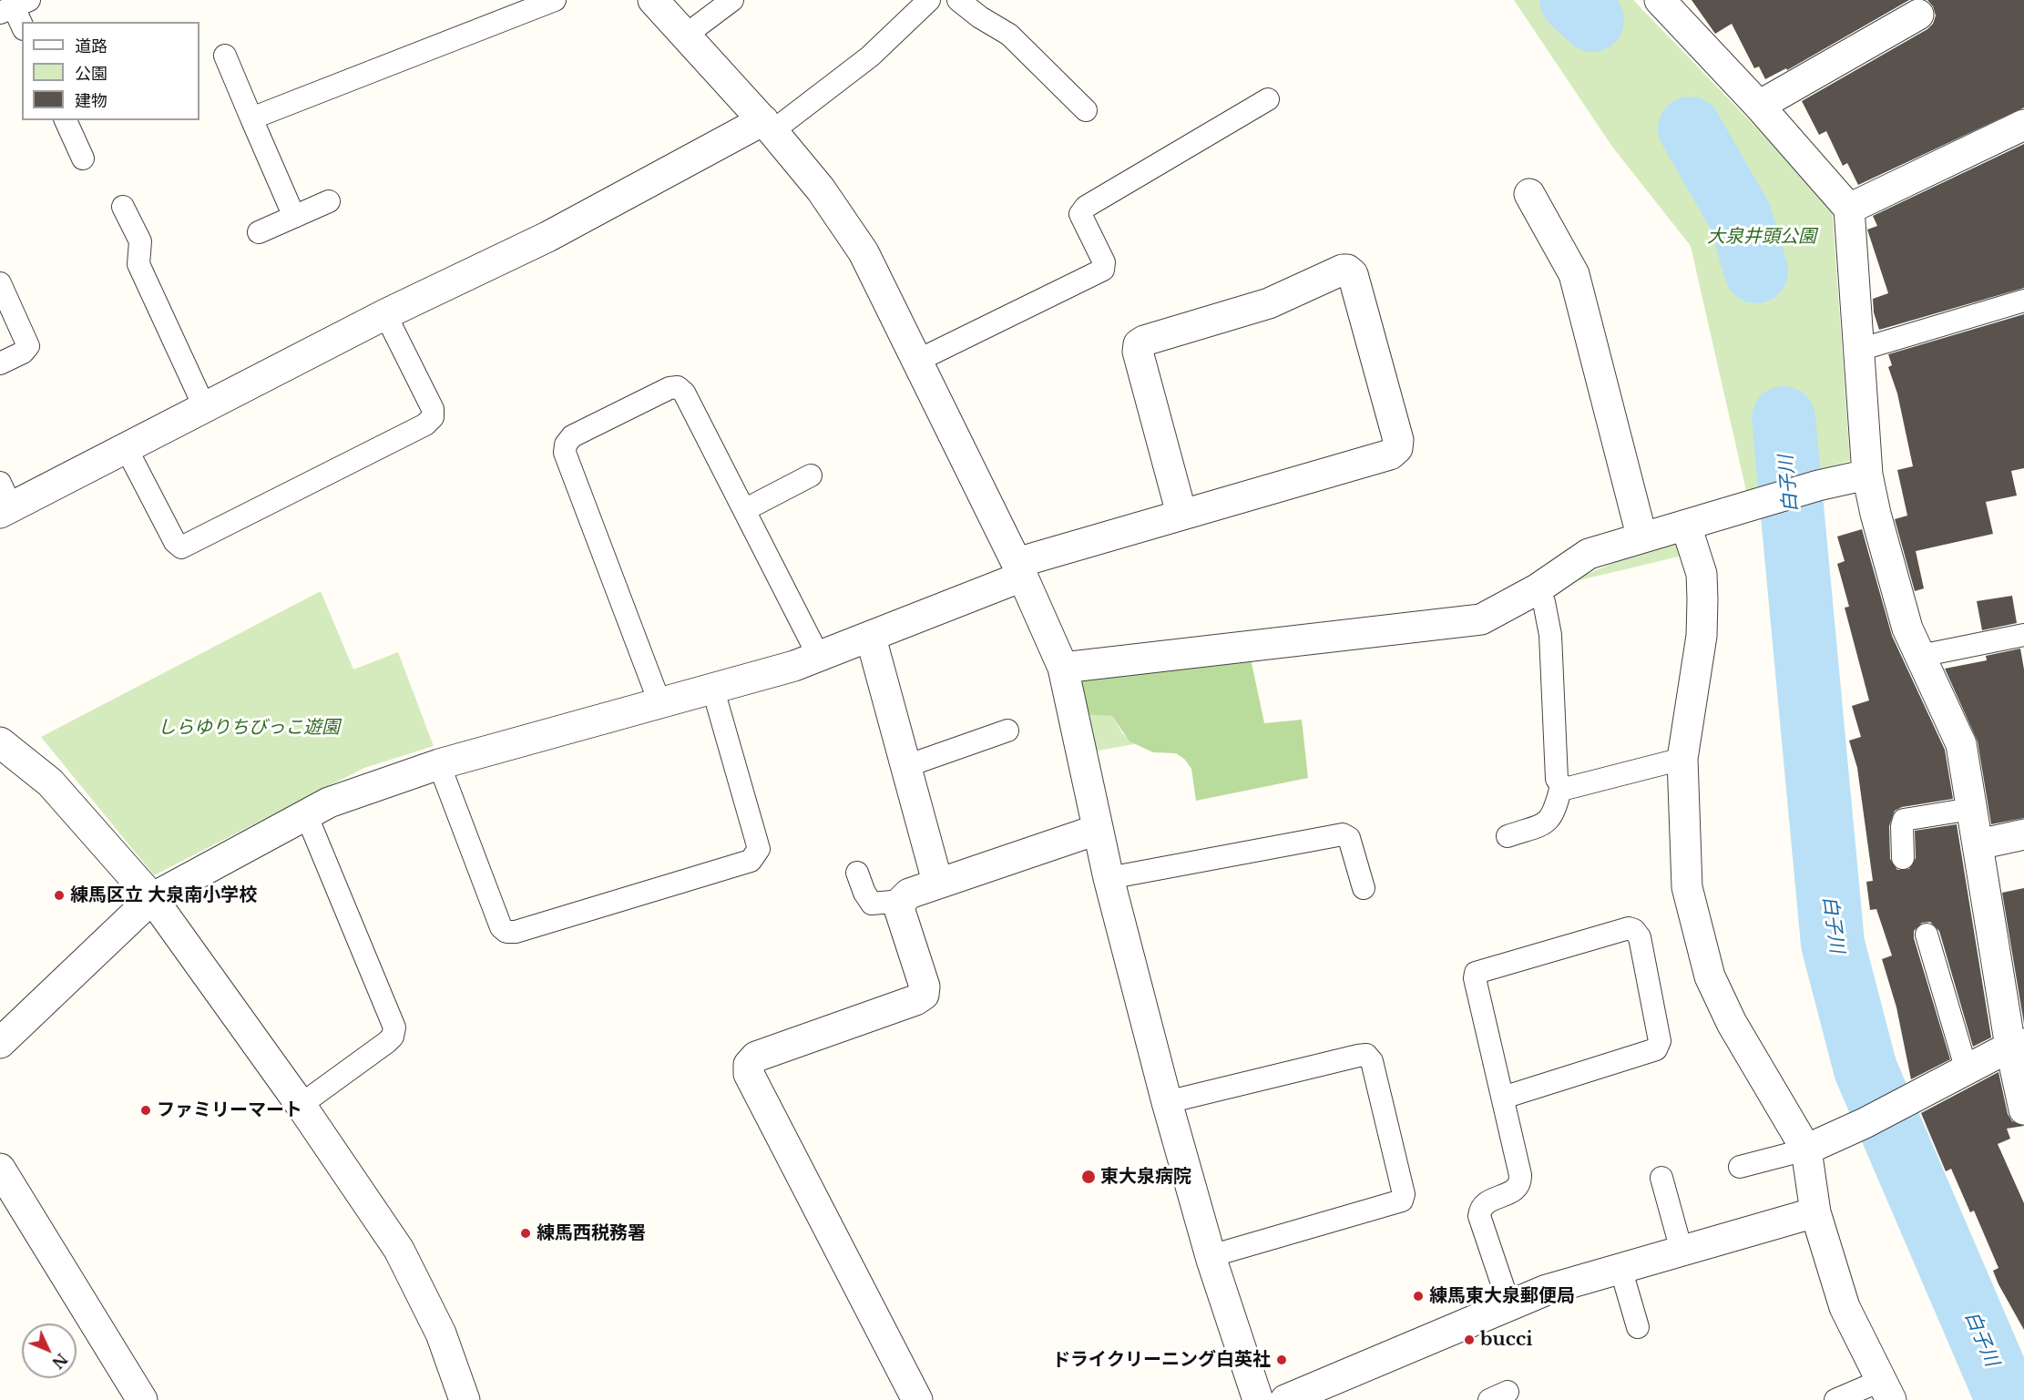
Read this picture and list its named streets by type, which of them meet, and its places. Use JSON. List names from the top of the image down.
{
  "water": ["白子川"],
  "parks": ["大泉井頭公園", "しらゆりちびっこ遊園"],
  "places": [
    "練馬区立 大泉南小学校",
    "ファミリーマート",
    "東大泉病院",
    "練馬西税務署",
    "練馬東大泉郵便局",
    "bucci",
    "ドライクリーニング白英社"
  ],
  "legend": ["道路", "公園", "建物"],
  "north": "bottom right"
}
